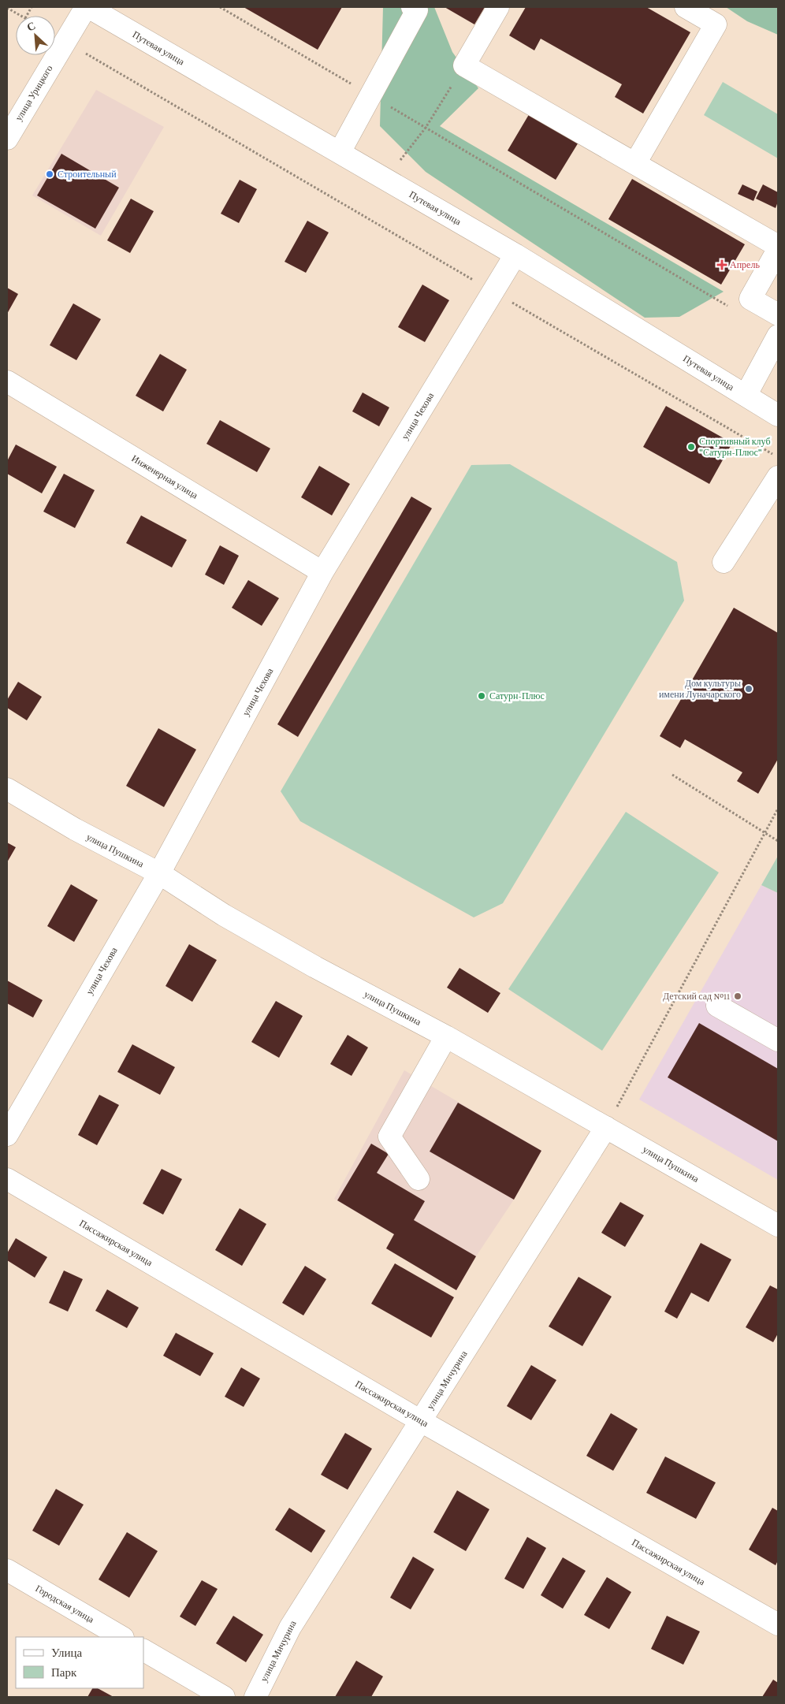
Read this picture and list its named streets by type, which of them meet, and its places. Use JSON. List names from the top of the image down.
{
  "streets": {
    "street": [
      "Путевая улица",
      "улица Урицкого",
      "улица Чехова",
      "Инженерная улица",
      "улица Пушкина",
      "Пассажирская улица",
      "улица Мичурина",
      "Городская улица"
    ]
  },
  "crossings": [
    ["Путевая улица", "улица Урицкого"],
    ["Путевая улица", "улица Чехова"],
    ["улица Чехова", "Инженерная улица"],
    ["улица Чехова", "улица Пушкина"],
    ["улица Пушкина", "улица Мичурина"],
    ["Пассажирская улица", "улица Мичурина"]
  ],
  "places": {
    "other": [
      "Строительный",
      "Спортивный клуб \"Сатурн-Плюс\"",
      "Дом культуры имени Луначарского",
      "Сатурн-Плюс",
      "Детский сад №11"
    ],
    "health": ["Апрель"]
  },
  "legend": ["Улица", "Парк"],
  "north": "top left"
}
